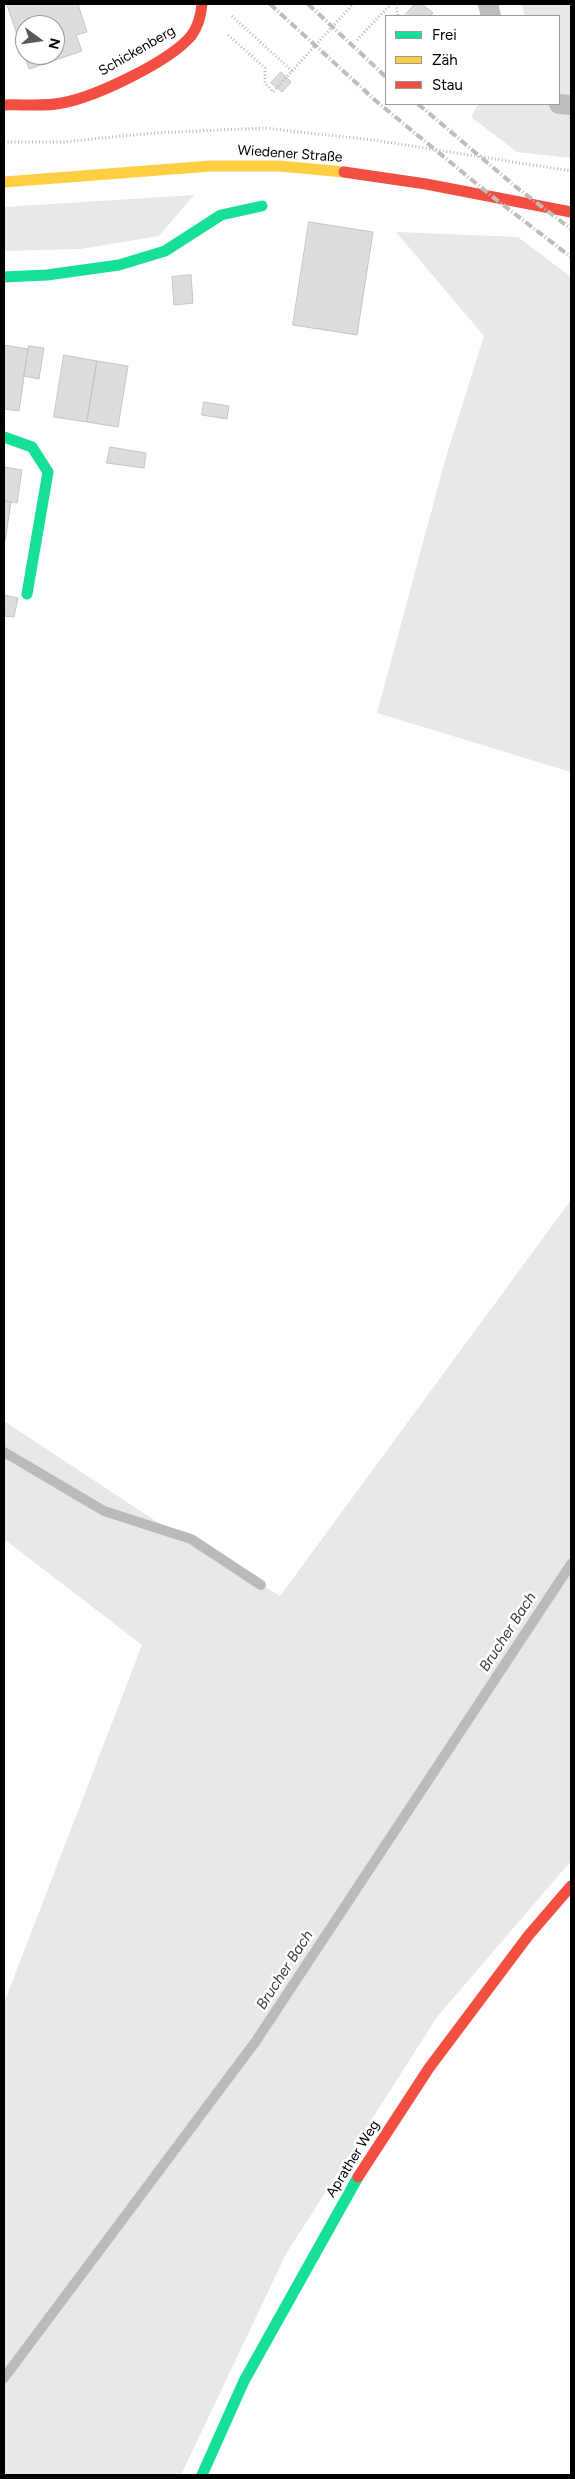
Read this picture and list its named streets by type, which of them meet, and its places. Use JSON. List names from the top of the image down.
{
  "streets": {
    "street": ["Schickenberg", "Wiedener Straße", "Aprather Weg"]
  },
  "water": ["Brucher Bach"],
  "legend": ["Frei", "Zäh", "Stau"],
  "north": "right"
}
